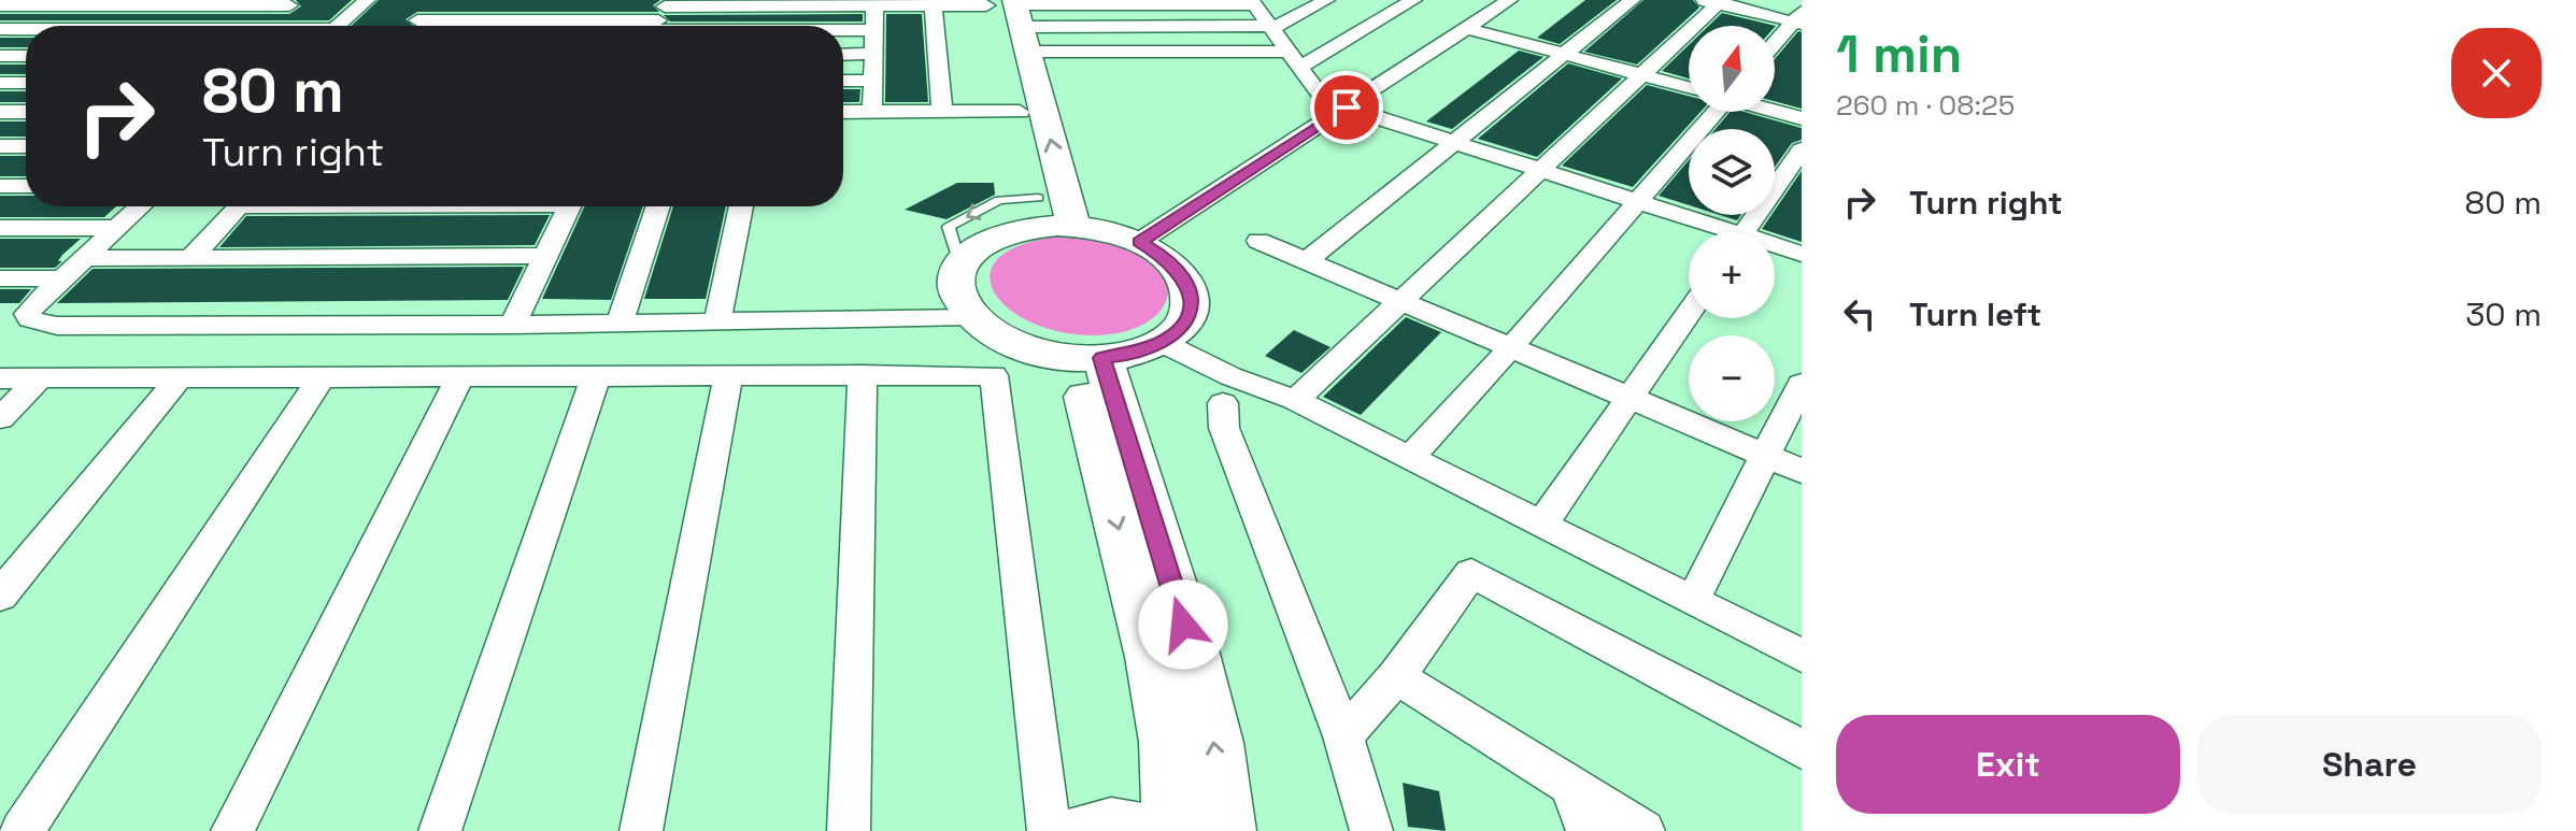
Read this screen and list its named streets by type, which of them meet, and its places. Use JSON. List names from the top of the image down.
{
  "north": "top",
  "page": {
    "heading": ["1 min", "260 m · 08:25"],
    "map_buttons": ["+", "−"],
    "turn": ["80 m", "Turn right"],
    "list": [
      {
        "name": "Turn right",
        "value": "80 m"
      },
      {
        "name": "Turn left",
        "value": "30 m"
      }
    ],
    "buttons": ["Exit", "Share"]
  }
}
